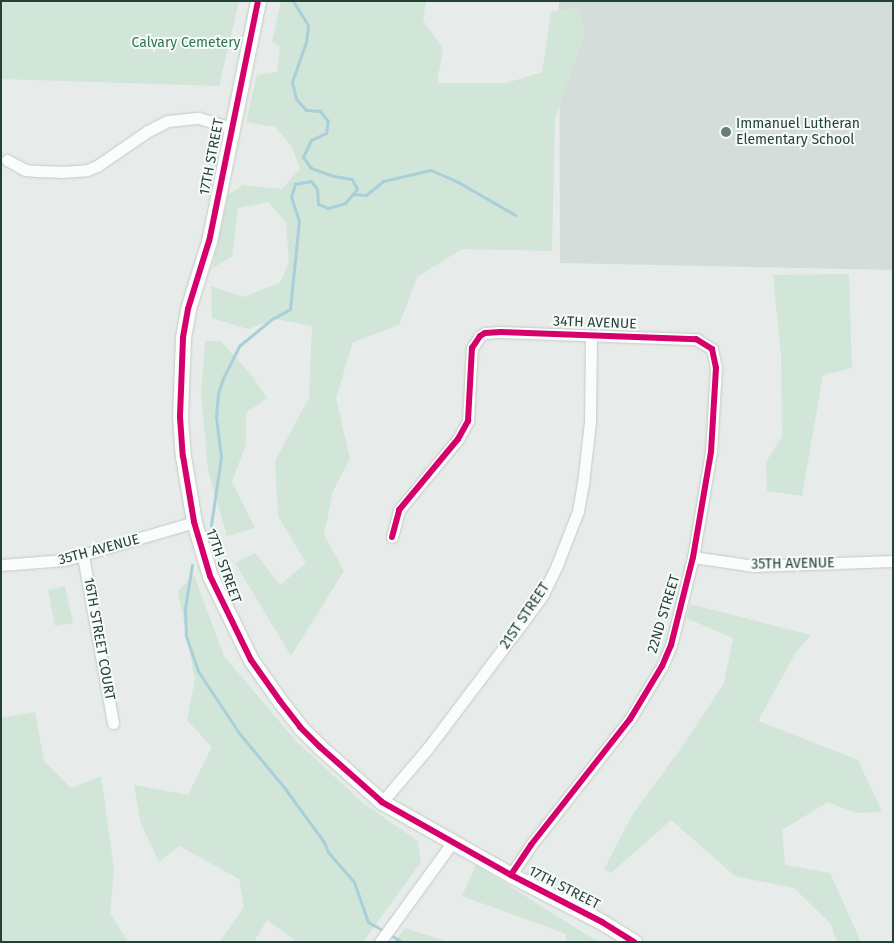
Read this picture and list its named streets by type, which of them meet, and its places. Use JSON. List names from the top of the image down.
{
  "streets": {
    "street": [
      "17TH STREET",
      "34TH AVENUE",
      "35TH AVENUE",
      "22ND STREET",
      "21ST STREET",
      "16TH STREET COURT"
    ]
  },
  "crossings": [
    ["17TH STREET", "35TH AVENUE"],
    ["17TH STREET", "22ND STREET"],
    ["17TH STREET", "21ST STREET"],
    ["34TH AVENUE", "22ND STREET"],
    ["34TH AVENUE", "21ST STREET"],
    ["35TH AVENUE", "22ND STREET"],
    ["35TH AVENUE", "16TH STREET COURT"]
  ],
  "parks": ["Calvary Cemetery"],
  "places": ["Immanuel Lutheran Elementary School"]
}
